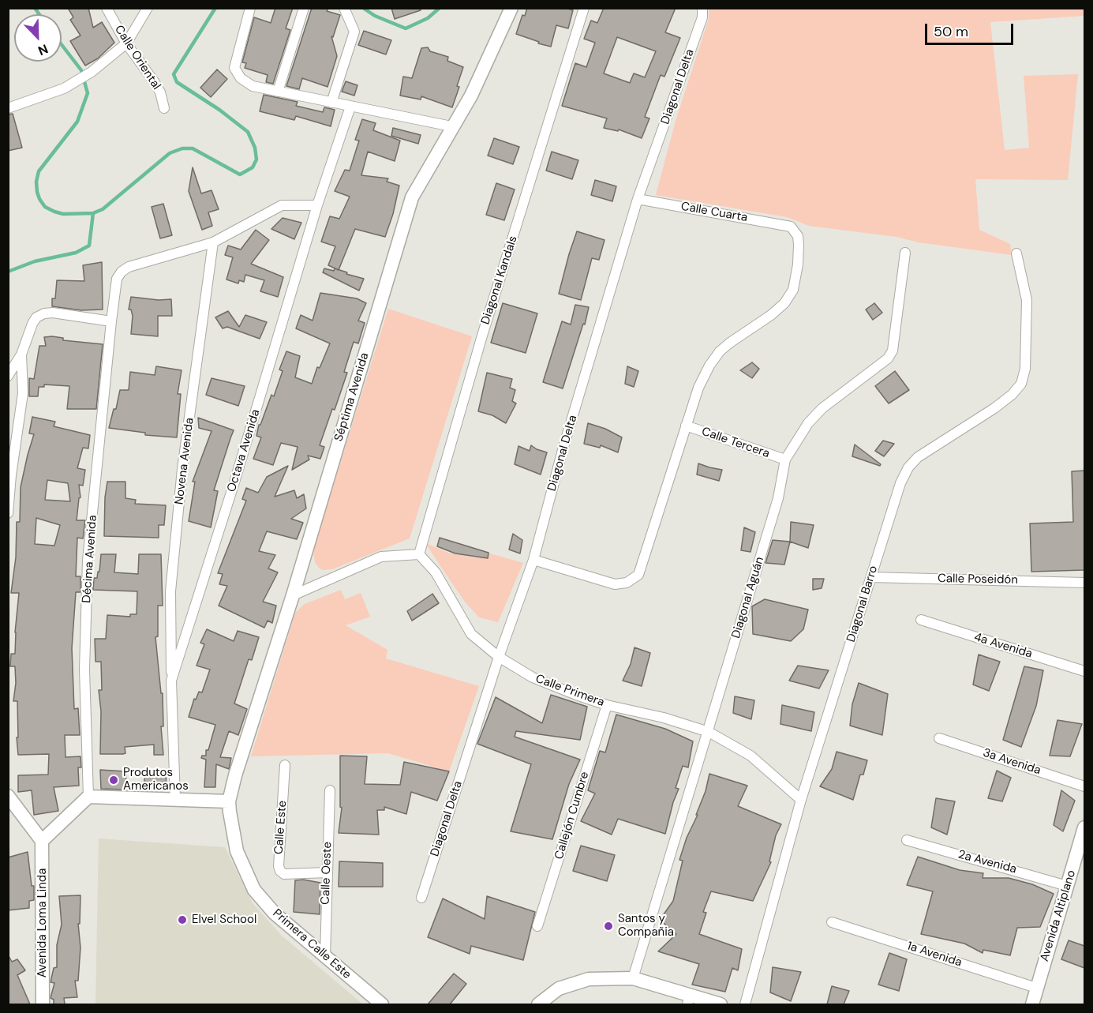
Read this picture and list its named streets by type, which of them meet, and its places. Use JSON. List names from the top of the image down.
{
  "streets": {
    "street": [
      "Calle Oriental",
      "Diagonal Delta",
      "Calle Cuarta",
      "Diagonal Kandals",
      "Séptima Avenida",
      "Calle Tercera",
      "Octava Avenida",
      "Novena Avenida",
      "Décima Avenida",
      "Calle Poseidón",
      "Diagonal Aguán",
      "Diagonal Barro",
      "4a Avenida",
      "Calle Primera",
      "3a Avenida",
      "Callejón Cumbre",
      "Calle Este",
      "2a Avenida",
      "Calle Oeste",
      "Avenida Altiplano",
      "Avenida Loma Linda",
      "Primera Calle Este",
      "1a Avenida"
    ]
  },
  "crossings": [
    ["Diagonal Delta", "Calle Cuarta"],
    ["Diagonal Delta", "Calle Primera"],
    ["Calle Cuarta", "Calle Tercera"],
    ["Diagonal Kandals", "Calle Primera"],
    ["Séptima Avenida", "Primera Calle Este"],
    ["Calle Tercera", "Diagonal Aguán"],
    ["Octava Avenida", "Novena Avenida"],
    ["Novena Avenida", "Décima Avenida"],
    ["Calle Poseidón", "Diagonal Barro"],
    ["Diagonal Aguán", "Calle Primera"],
    ["Diagonal Barro", "Calle Primera"],
    ["Calle Primera", "Callejón Cumbre"],
    ["Calle Este", "Calle Oeste"],
    ["2a Avenida", "Avenida Altiplano"],
    ["Calle Oeste", "Primera Calle Este"],
    ["Avenida Altiplano", "1a Avenida"]
  ],
  "places": ["Produtos Americanos", "Elvel School", "Santos y Compañia"],
  "scale_bar": "50 m",
  "north": "bottom right"
}
